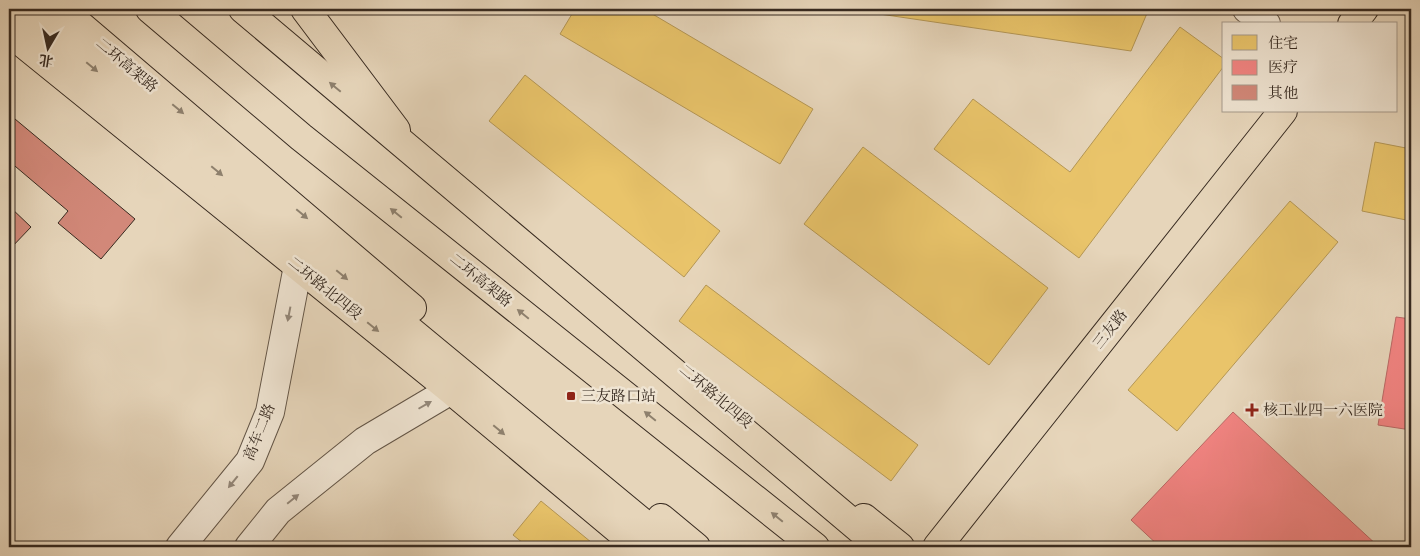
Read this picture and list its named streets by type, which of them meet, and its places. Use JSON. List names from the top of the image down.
{
  "streets": {
    "main road": ["二环高架路", "二环路北四段", "三友路"],
    "street": ["高车二路"]
  },
  "crossings": [
    ["二环路北四段", "高车二路"]
  ],
  "one_way": ["高车二路"],
  "places": {
    "transit": ["三友路口站"],
    "health": ["核工业四一六医院"]
  },
  "legend": ["住宅", "医疗", "其他"],
  "north": "bottom"
}
